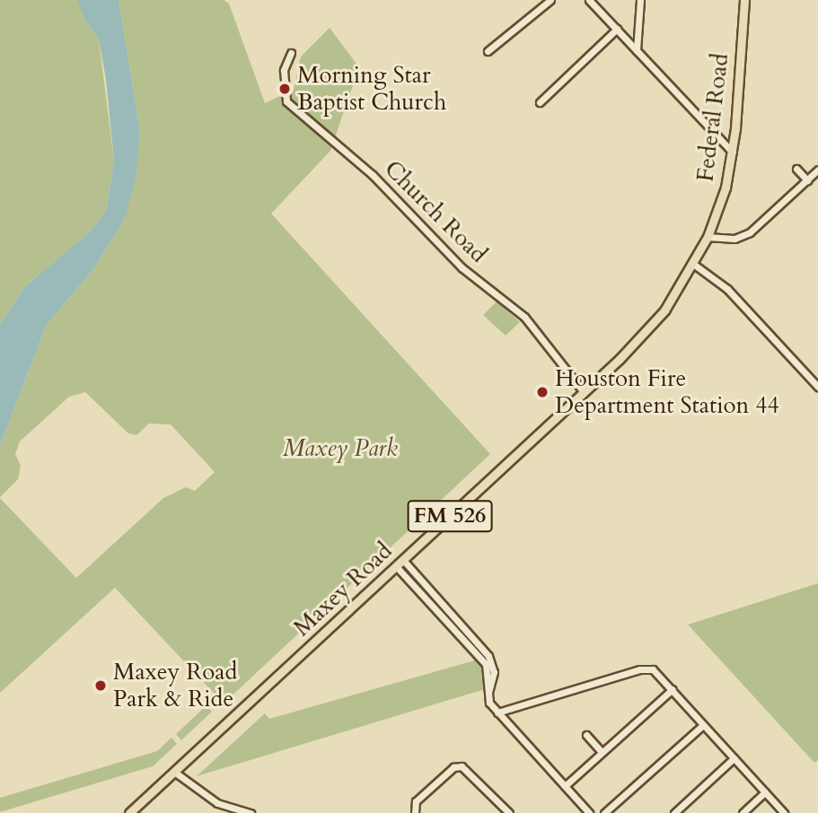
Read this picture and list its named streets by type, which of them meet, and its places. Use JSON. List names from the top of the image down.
{
  "streets": {
    "main road": ["Federal Road", "FM 526", "Maxey Road"],
    "street": ["Church Road"]
  },
  "crossings": [
    ["Federal Road", "Maxey Road"],
    ["Church Road", "Maxey Road"]
  ],
  "parks": ["Maxey Park"],
  "places": ["Morning Star Baptist Church", "Houston Fire Department Station 44", "Maxey Road Park & Ride"]
}
